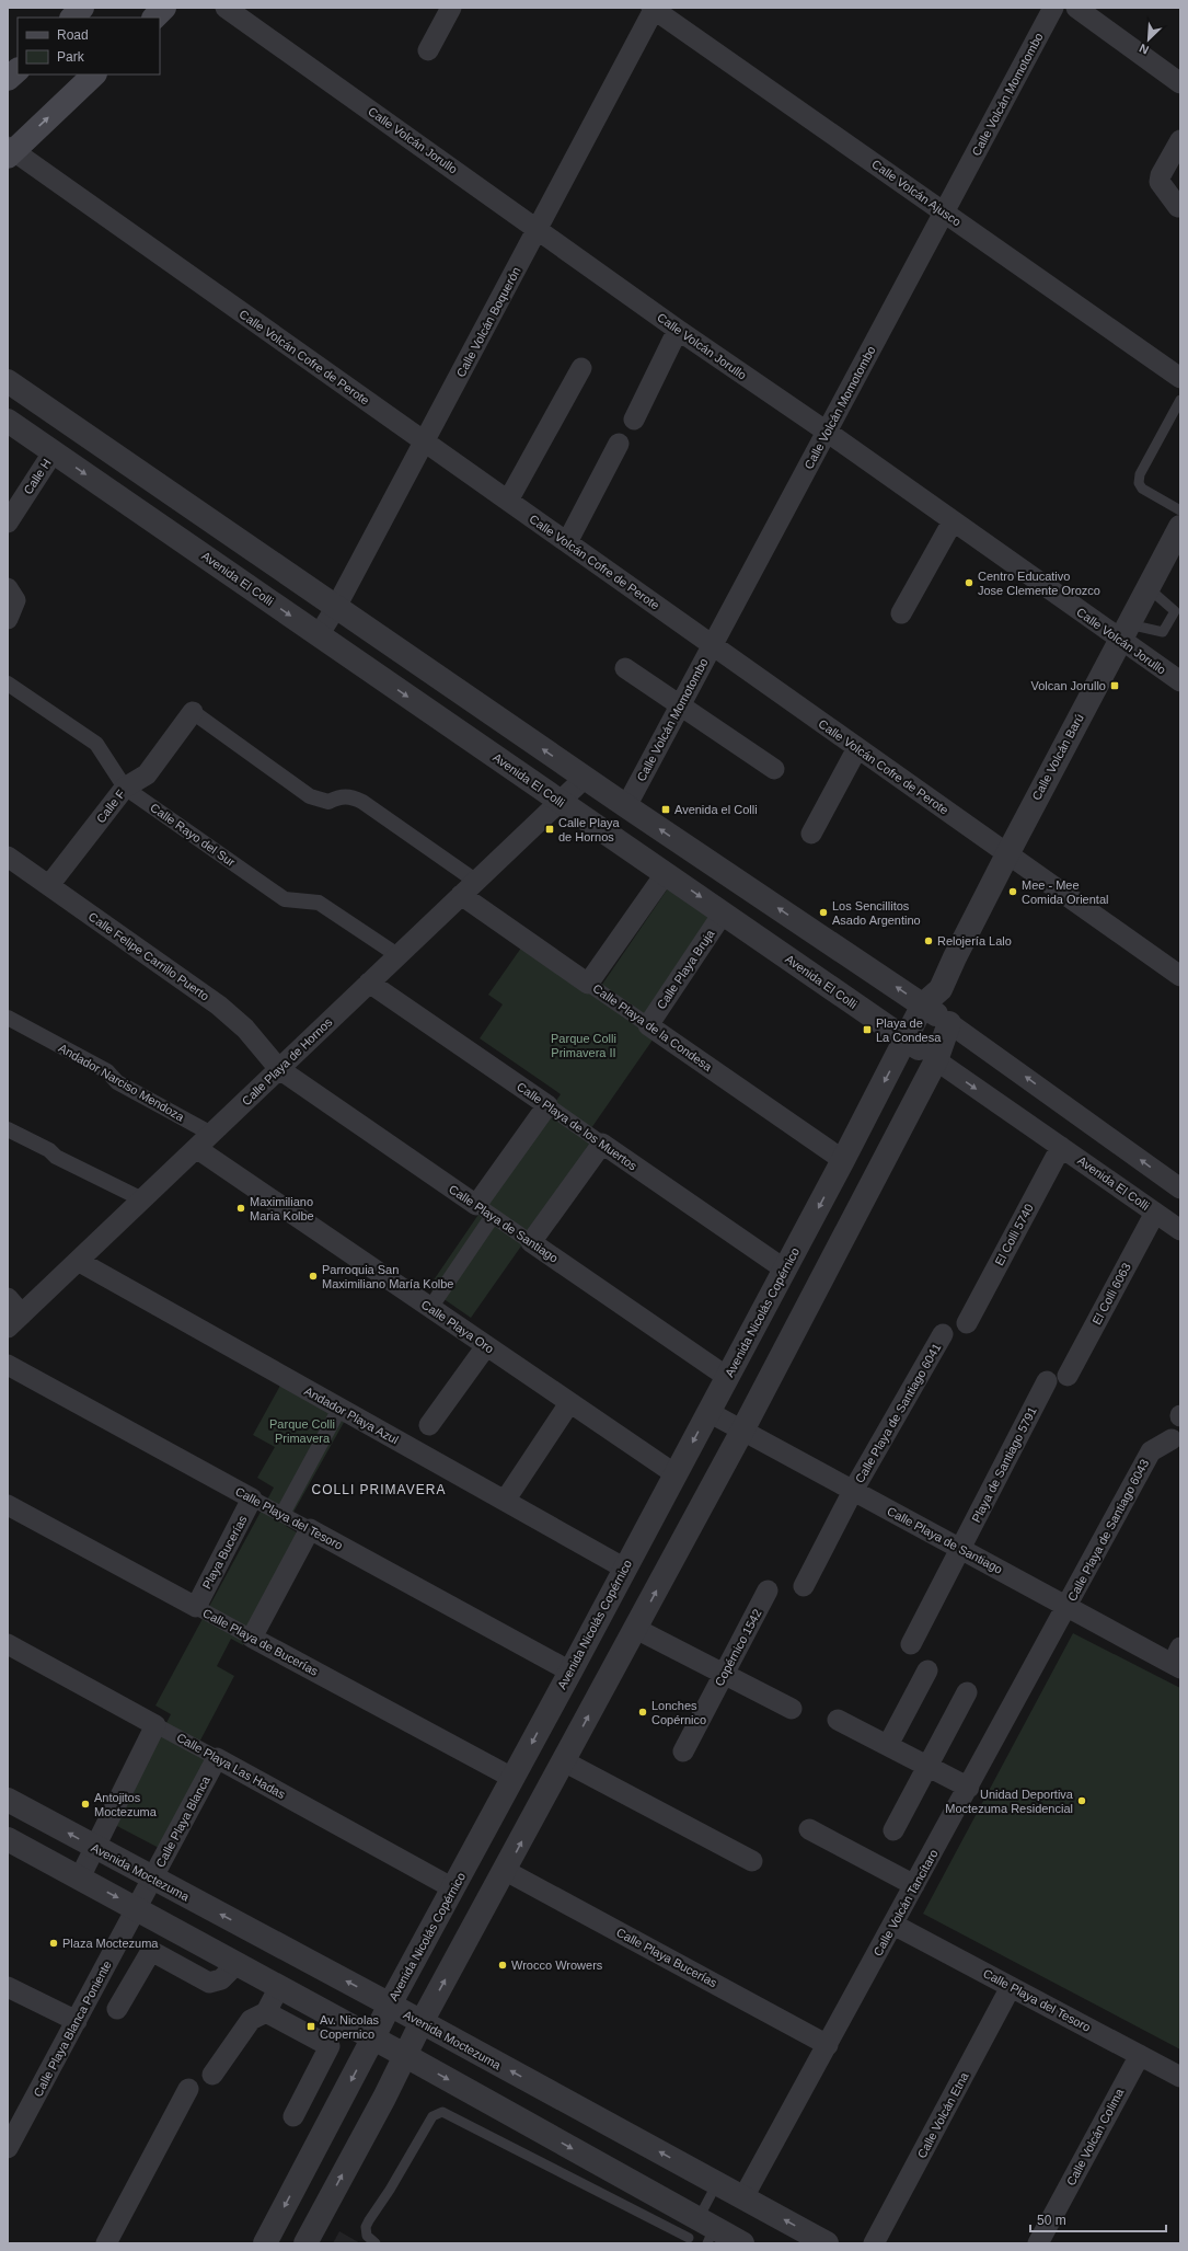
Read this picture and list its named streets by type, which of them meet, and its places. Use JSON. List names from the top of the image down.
{
  "streets": {
    "street": [
      "Calle Volcán Momotombo",
      "Calle Volcán Jorullo",
      "Calle Volcán Ajusco",
      "Calle Volcán Boquerón",
      "Calle Volcán Cofre de Perote",
      "Calle H",
      "Avenida El Colli",
      "Calle Volcán Barú",
      "Calle F",
      "Calle Rayo del Sur",
      "Calle Felipe Carrillo Puerto",
      "Calle Playa Bruja",
      "Calle Playa de la Condesa",
      "Calle Playa de Hornos",
      "Andador Narciso Mendoza",
      "Calle Playa de los Muertos",
      "Calle Playa de Santiago",
      "El Colli 5740",
      "El Colli 6063",
      "Avenida Nicolás Copérnico",
      "Calle Playa Oro",
      "Calle Playa de Santiago 6041",
      "Andador Playa Azul",
      "Playa de Santiago 5791",
      "Calle Playa del Tesoro",
      "Calle Playa de Santiago 6043",
      "Playa Bucerías",
      "Calle Playa de Bucerías",
      "Copérnico 1542",
      "Calle Playa Las Hadas",
      "Calle Playa Blanca",
      "Avenida Moctezuma",
      "Calle Volcán Tancítaro",
      "Calle Playa Bucerías",
      "Calle Playa Blanca Poniente",
      "Calle Volcán Etna",
      "Calle Volcán Colima"
    ]
  },
  "crossings": [
    ["Calle Volcán Momotombo", "Calle Volcán Jorullo"],
    ["Calle Volcán Momotombo", "Calle Volcán Ajusco"],
    ["Calle Volcán Momotombo", "Calle Volcán Cofre de Perote"],
    ["Calle Volcán Jorullo", "Calle Volcán Boquerón"],
    ["Calle Volcán Jorullo", "Calle Volcán Barú"],
    ["Calle Volcán Ajusco", "Calle Volcán Boquerón"],
    ["Calle Volcán Boquerón", "Calle Volcán Cofre de Perote"],
    ["Calle Volcán Boquerón", "Avenida El Colli"],
    ["Calle Volcán Cofre de Perote", "Calle Volcán Barú"],
    ["Calle H", "Avenida El Colli"],
    ["Avenida El Colli", "Calle Playa Bruja"],
    ["Avenida El Colli", "Calle Playa de Hornos"],
    ["Avenida El Colli", "El Colli 5740"],
    ["Avenida El Colli", "El Colli 6063"],
    ["Avenida El Colli", "Avenida Nicolás Copérnico"],
    ["Calle Volcán Barú", "Avenida Nicolás Copérnico"],
    ["Calle F", "Calle Rayo del Sur"],
    ["Calle F", "Calle Felipe Carrillo Puerto"],
    ["Calle Rayo del Sur", "Calle Playa de Hornos"],
    ["Calle Felipe Carrillo Puerto", "Calle Playa de Hornos"],
    ["Calle Felipe Carrillo Puerto", "Calle Playa de Santiago"],
    ["Calle Playa Bruja", "Calle Playa de la Condesa"],
    ["Calle Playa de la Condesa", "Calle Playa de Hornos"],
    ["Calle Playa de la Condesa", "Avenida Nicolás Copérnico"],
    ["Calle Playa de Hornos", "Andador Narciso Mendoza"],
    ["Calle Playa de Hornos", "Calle Playa de los Muertos"],
    ["Calle Playa de Hornos", "Calle Playa de Santiago"],
    ["Calle Playa de Hornos", "Calle Playa Oro"],
    ["Calle Playa de Hornos", "Andador Playa Azul"],
    ["Calle Playa de los Muertos", "Avenida Nicolás Copérnico"],
    ["Calle Playa de Santiago", "Avenida Nicolás Copérnico"],
    ["Calle Playa de Santiago", "Calle Playa de Santiago 6041"],
    ["Calle Playa de Santiago", "Playa de Santiago 5791"],
    ["Calle Playa de Santiago", "Calle Playa de Santiago 6043"],
    ["Calle Playa de Santiago", "Calle Volcán Tancítaro"],
    ["Avenida Nicolás Copérnico", "Calle Playa Oro"],
    ["Avenida Nicolás Copérnico", "Andador Playa Azul"],
    ["Avenida Nicolás Copérnico", "Calle Playa del Tesoro"],
    ["Avenida Nicolás Copérnico", "Calle Playa de Bucerías"],
    ["Avenida Nicolás Copérnico", "Calle Playa Las Hadas"],
    ["Avenida Nicolás Copérnico", "Avenida Moctezuma"],
    ["Calle Playa del Tesoro", "Playa Bucerías"],
    ["Calle Playa del Tesoro", "Calle Volcán Tancítaro"],
    ["Calle Playa del Tesoro", "Calle Volcán Etna"],
    ["Calle Playa del Tesoro", "Calle Volcán Colima"],
    ["Calle Playa de Santiago 6043", "Calle Volcán Tancítaro"],
    ["Playa Bucerías", "Calle Playa de Bucerías"],
    ["Calle Playa Las Hadas", "Calle Playa Blanca"],
    ["Calle Playa Blanca", "Avenida Moctezuma"],
    ["Calle Playa Blanca", "Calle Playa Blanca Poniente"],
    ["Avenida Moctezuma", "Calle Volcán Tancítaro"],
    ["Calle Volcán Tancítaro", "Calle Playa Bucerías"]
  ],
  "districts": ["COLLI PRIMAVERA"],
  "parks": ["Parque Colli Primavera II", "Parque Colli Primavera"],
  "places": {
    "other": [
      "Centro Educativo Jose Clemente Orozco",
      "Mee - Mee Comida Oriental",
      "Los Sencillitos Asado Argentino",
      "Relojería Lalo",
      "Maximiliano Maria Kolbe",
      "Parroquia San Maximiliano María Kolbe",
      "Lonches Copérnico",
      "Unidad Deportiva Moctezuma Residencial",
      "Antojitos Moctezuma",
      "Plaza Moctezuma",
      "Wrocco Wrowers"
    ],
    "transit": [
      "Volcan Jorullo",
      "Avenida el Colli",
      "Calle Playa de Hornos",
      "Playa de La Condesa",
      "Av. Nicolas Copernico"
    ]
  },
  "legend": ["Road", "Park"],
  "scale_bar": "50 m",
  "north": "bottom left"
}
